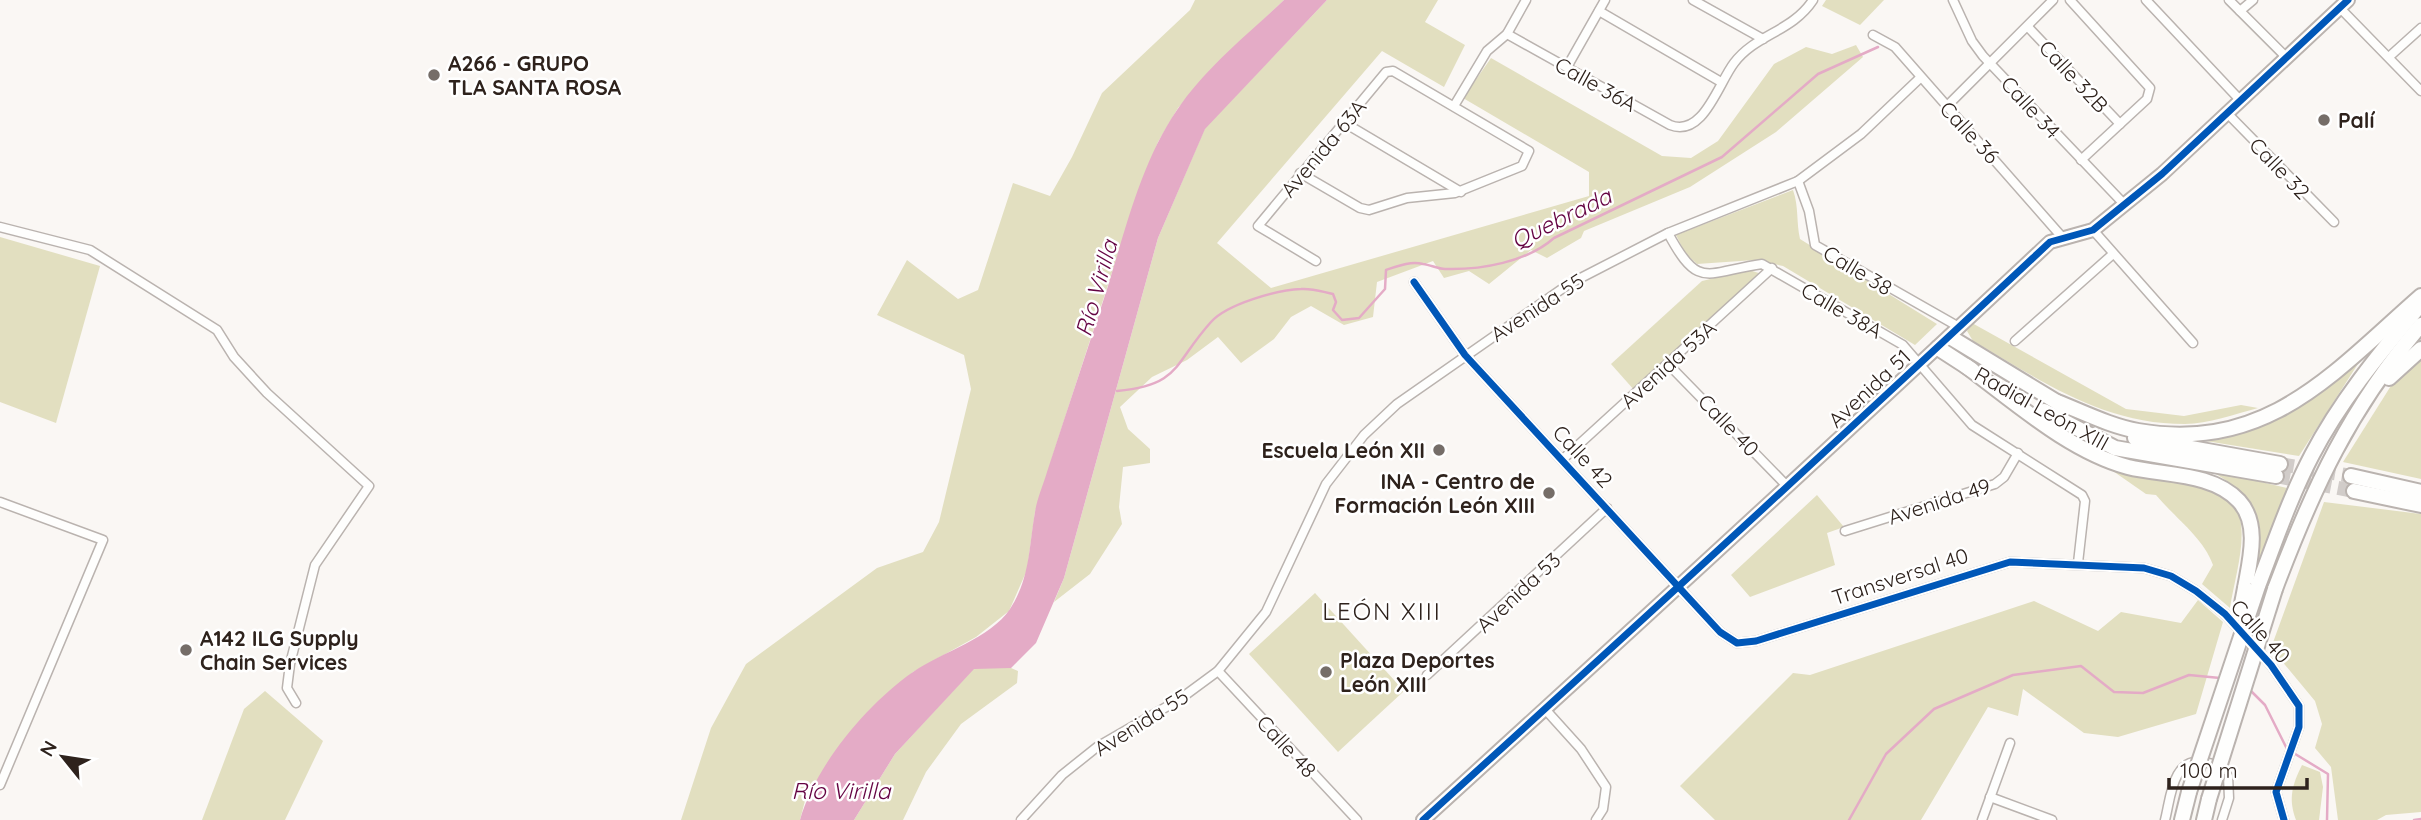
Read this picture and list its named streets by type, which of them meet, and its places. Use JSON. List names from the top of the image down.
{
  "streets": {
    "highway": ["Radial León XIII"],
    "street": [
      "Calle 32B",
      "Calle 36A",
      "Calle 34",
      "Calle 36",
      "Avenida 63A",
      "Calle 32",
      "Calle 38",
      "Avenida 55",
      "Calle 38A",
      "Avenida 53A",
      "Avenida 51",
      "Calle 40",
      "Calle 42",
      "Avenida 49",
      "Transversal 40",
      "Avenida 53",
      "Calle 48"
    ]
  },
  "crossings": [
    ["Calle 34", "Avenida 51"],
    ["Calle 36", "Avenida 55"],
    ["Calle 36", "Avenida 51"],
    ["Calle 32", "Avenida 51"],
    ["Calle 38", "Avenida 55"],
    ["Calle 38", "Avenida 51"],
    ["Calle 38", "Radial León XIII"],
    ["Avenida 55", "Calle 42"],
    ["Avenida 55", "Calle 48"],
    ["Calle 38A", "Avenida 53A"],
    ["Calle 38A", "Avenida 51"],
    ["Calle 38A", "Calle 40"],
    ["Calle 38A", "Avenida 49"],
    ["Calle 38A", "Transversal 40"],
    ["Avenida 53A", "Calle 40"],
    ["Avenida 53A", "Calle 42"],
    ["Avenida 51", "Radial León XIII"],
    ["Avenida 51", "Calle 40"],
    ["Avenida 51", "Calle 42"],
    ["Calle 40", "Transversal 40"],
    ["Calle 42", "Transversal 40"],
    ["Calle 42", "Avenida 53"]
  ],
  "districts": ["LEÓN XIII"],
  "water": ["Quebrada", "Río Virilla"],
  "places": [
    "A266 - GRUPO TLA SANTA ROSA",
    "Palí",
    "Escuela León XII",
    "INA - Centro de Formación León XIII",
    "A142 ILG Supply Chain Services",
    "Plaza Deportes León XIII"
  ],
  "scale_bar": "100 m",
  "north": "top left"
}
